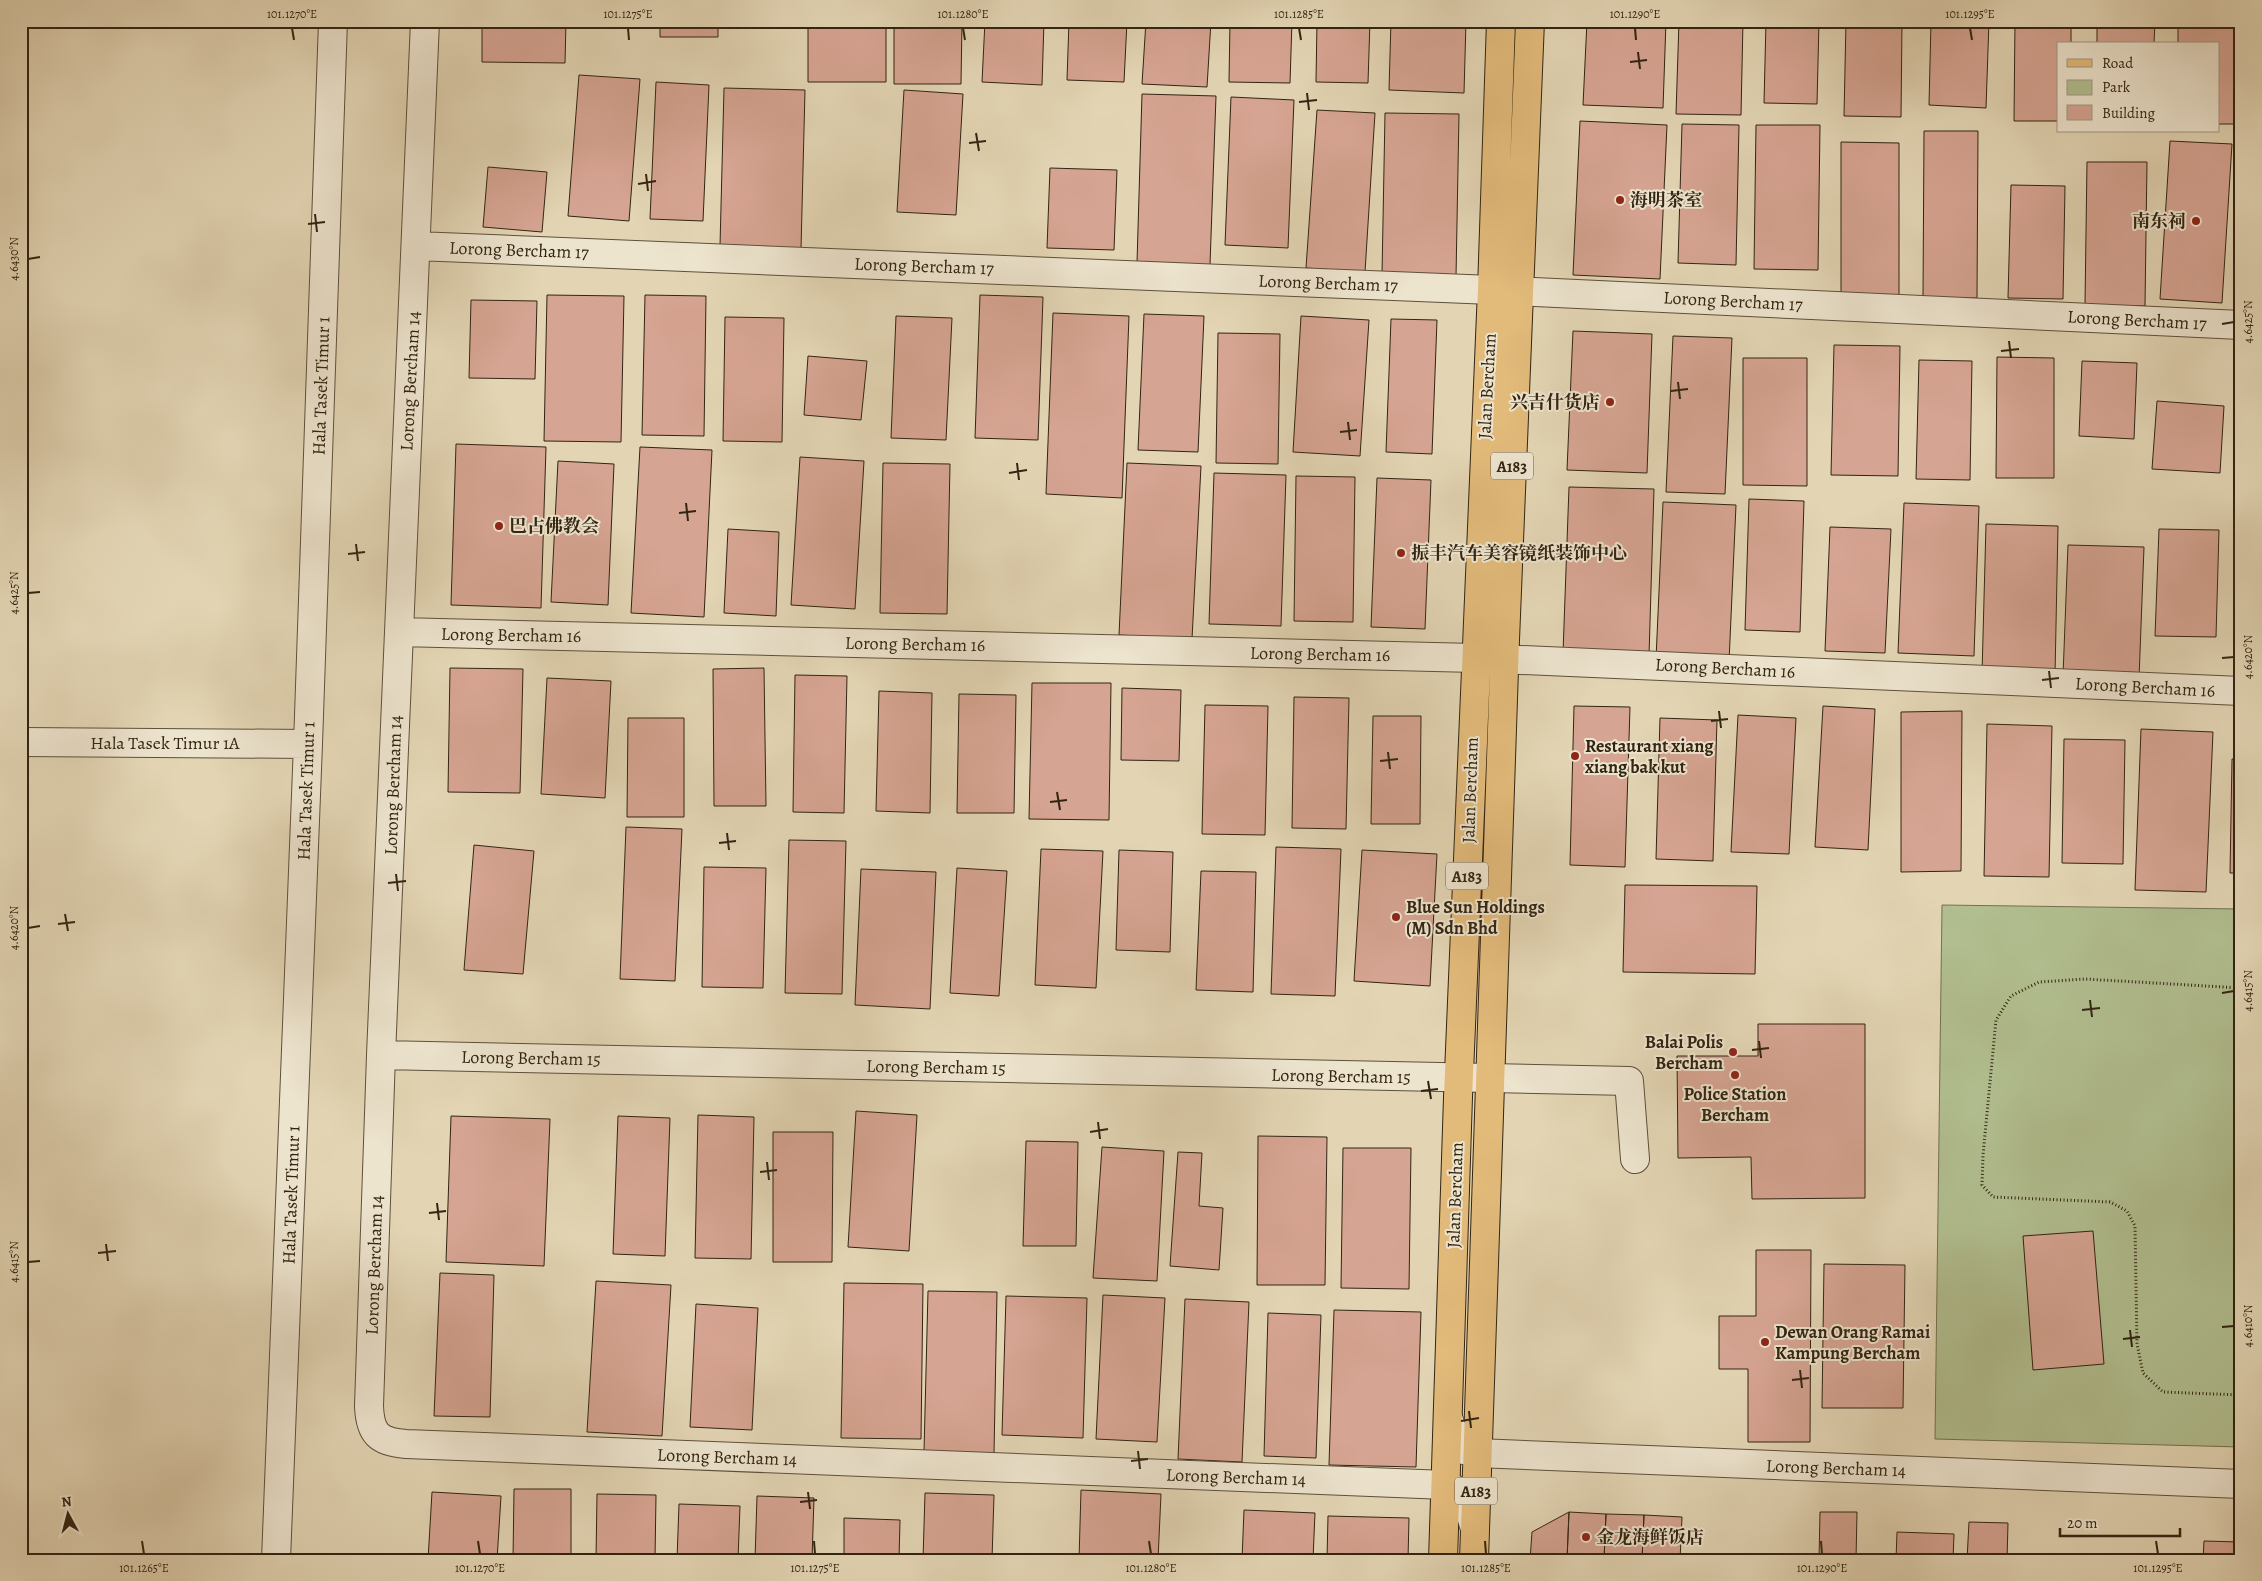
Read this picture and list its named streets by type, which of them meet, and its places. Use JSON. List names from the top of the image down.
{
  "streets": {
    "main road": ["Jalan Bercham", "A183"],
    "street": [
      "Lorong Bercham 17",
      "Lorong Bercham 14",
      "Hala Tasek Timur 1",
      "Lorong Bercham 16",
      "Hala Tasek Timur 1A",
      "Lorong Bercham 15"
    ]
  },
  "crossings": [
    ["Lorong Bercham 17", "Lorong Bercham 14"],
    ["Lorong Bercham 17", "Jalan Bercham"],
    ["Lorong Bercham 14", "Jalan Bercham"],
    ["Lorong Bercham 14", "Lorong Bercham 16"],
    ["Lorong Bercham 14", "Lorong Bercham 15"],
    ["Hala Tasek Timur 1", "Hala Tasek Timur 1A"],
    ["Jalan Bercham", "Lorong Bercham 16"],
    ["Jalan Bercham", "Lorong Bercham 15"]
  ],
  "places": [
    "海明茶室",
    "南东祠",
    "兴吉什货店",
    "巴占佛教会",
    "振丰汽车美容镜纸装饰中心",
    "Restaurant xiang xiang bak kut",
    "Blue Sun Holdings (M) Sdn Bhd",
    "Balai Polis Bercham",
    "Police Station Bercham",
    "Dewan Orang Ramai Kampung Bercham",
    "金龙海鲜饭店"
  ],
  "legend": ["Road", "Park", "Building"],
  "scale_bar": "20 m",
  "north": "top",
  "coordinates": [
    "101.1270°E",
    "101.1275°E",
    "101.1280°E",
    "101.1285°E",
    "101.1290°E",
    "101.1295°E",
    "4.6430°N",
    "4.6425°N",
    "4.6420°N",
    "4.6415°N",
    "4.6410°N",
    "101.1265°E"
  ]
}
